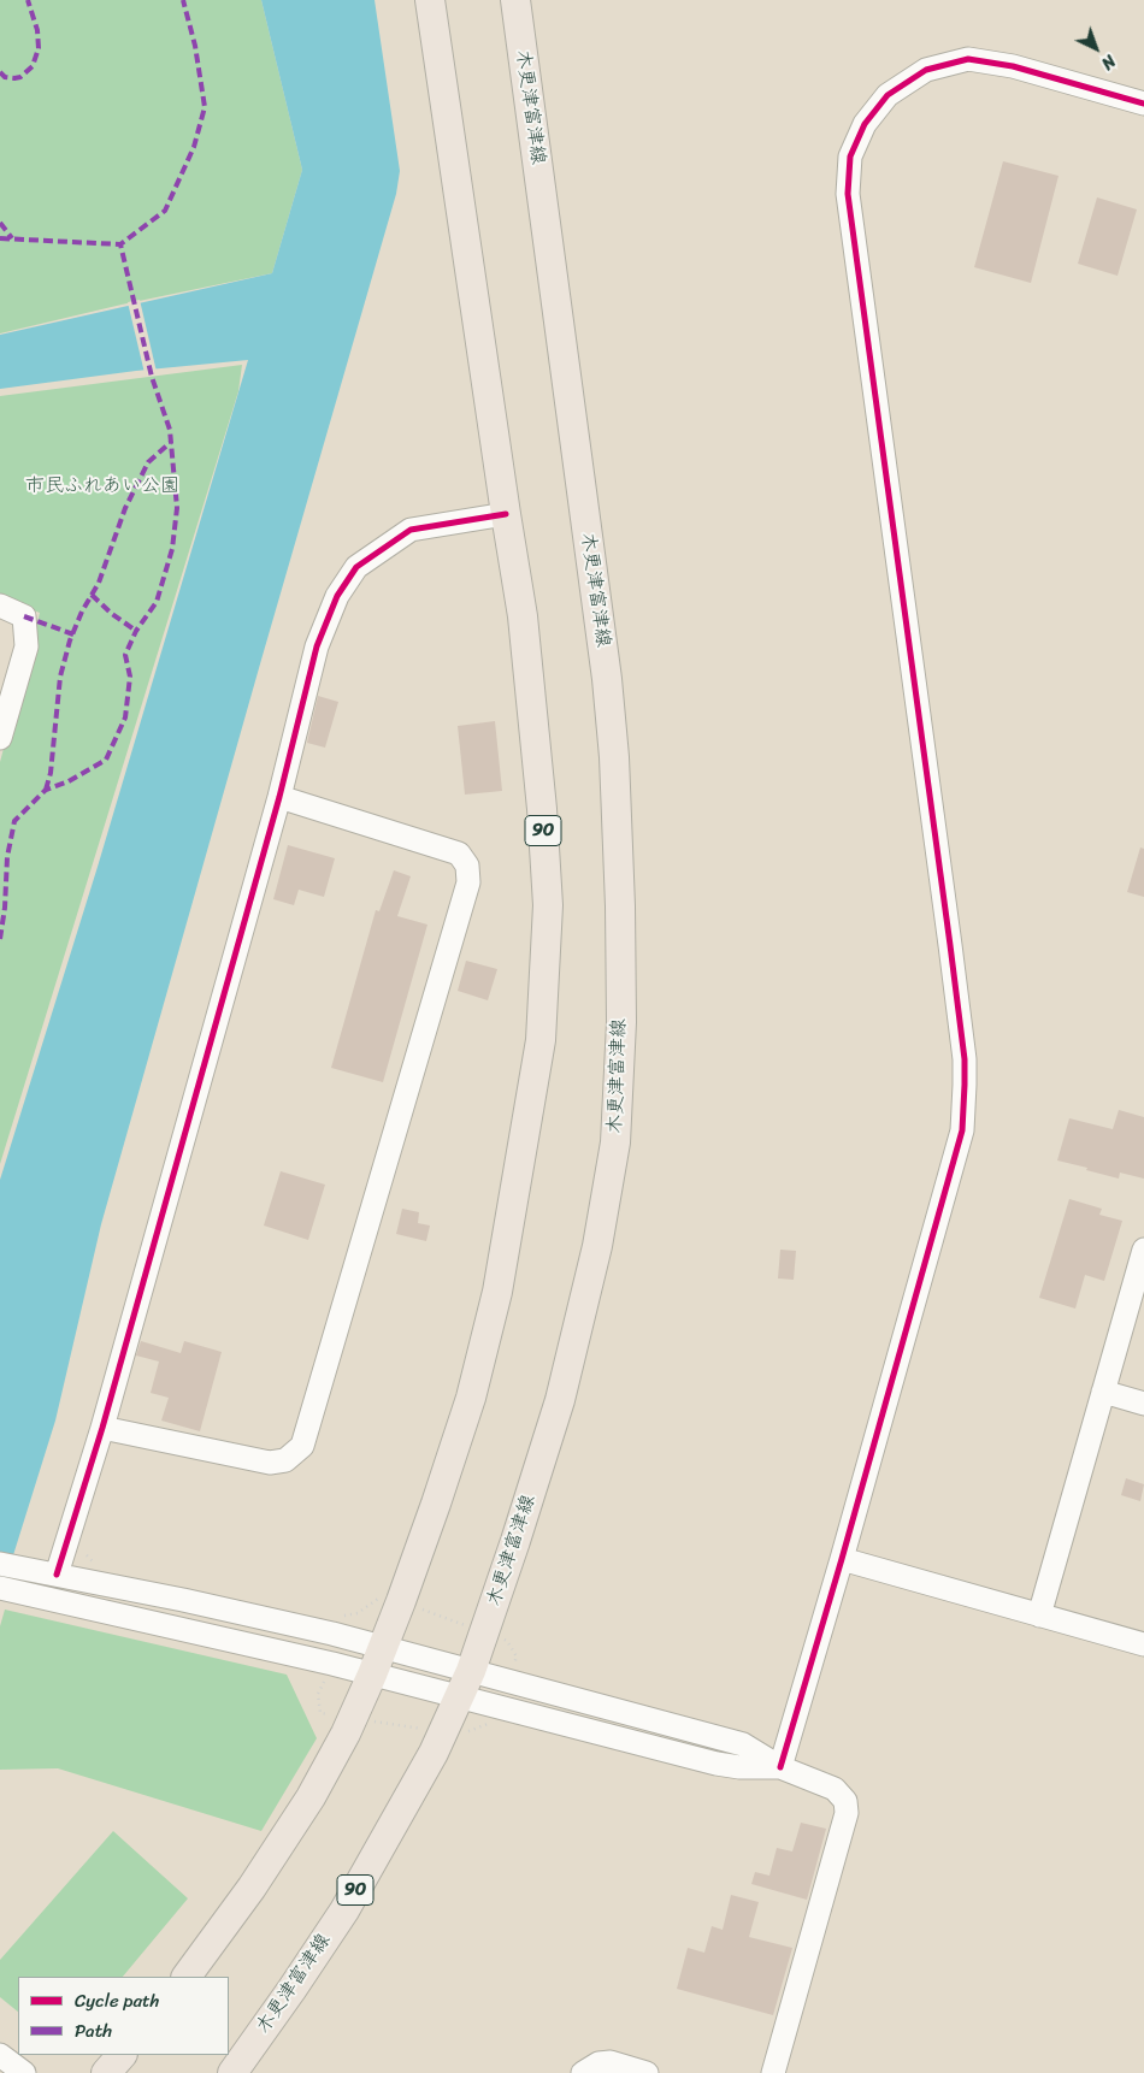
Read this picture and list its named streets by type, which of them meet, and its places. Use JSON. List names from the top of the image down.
{
  "streets": {
    "main road": ["木更津富津線", "90"]
  },
  "parks": ["市民ふれあい公園"],
  "legend": ["Cycle path", "Path"],
  "north": "bottom right"
}
